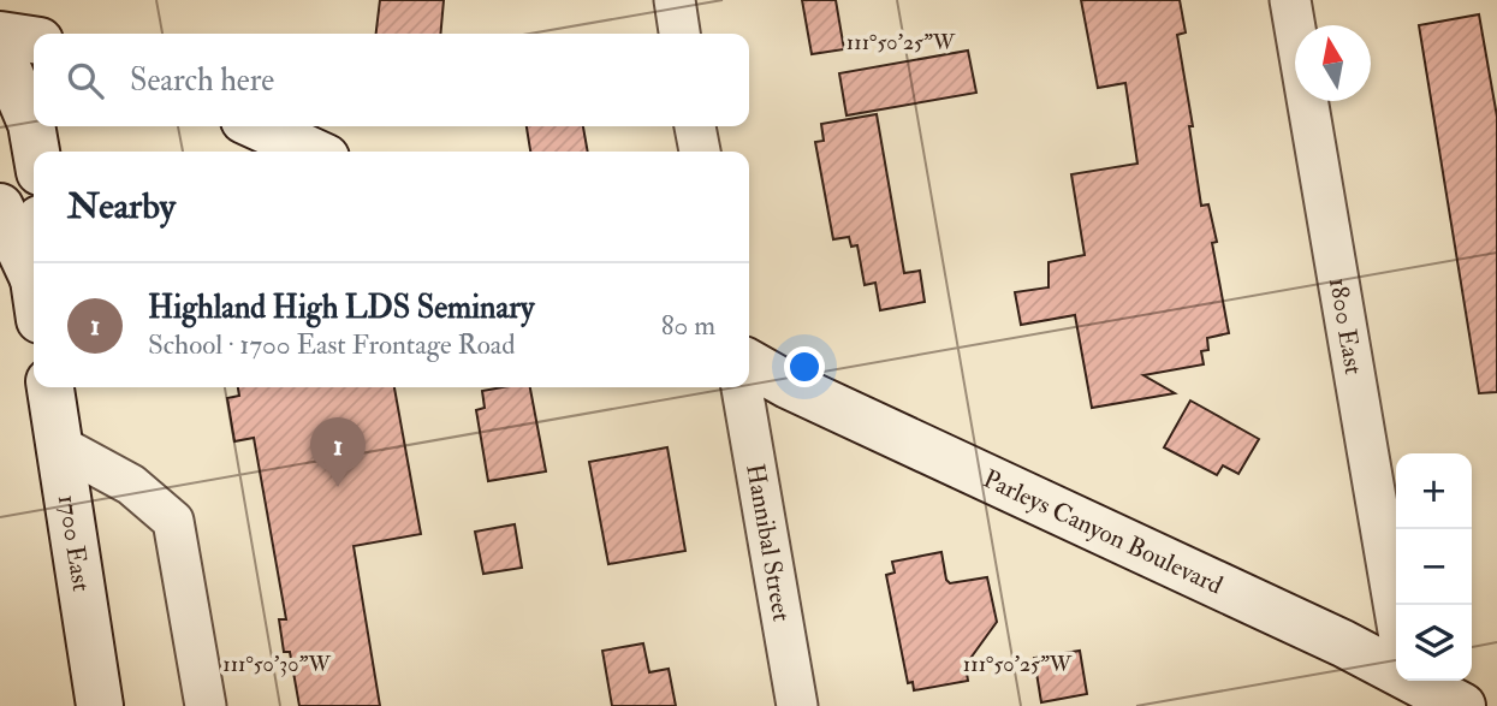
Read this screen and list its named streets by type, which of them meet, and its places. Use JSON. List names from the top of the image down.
{
  "streets": {
    "street": [
      "1800 East",
      "Parleys Canyon Boulevard",
      "1700 East",
      "Hannibal Street"
    ]
  },
  "north": "top",
  "page": {
    "search": "Search here",
    "heading": "Nearby",
    "list": [
      {
        "mark": "1",
        "name": "Highland High LDS Seminary",
        "note": "School · 1700 East Frontage Road",
        "value": "80 m"
      }
    ],
    "pins": "1",
    "map_buttons": ["+", "−"]
  },
  "coordinates": ["111°50'25\"W", "111°50'30\"W"]
}
